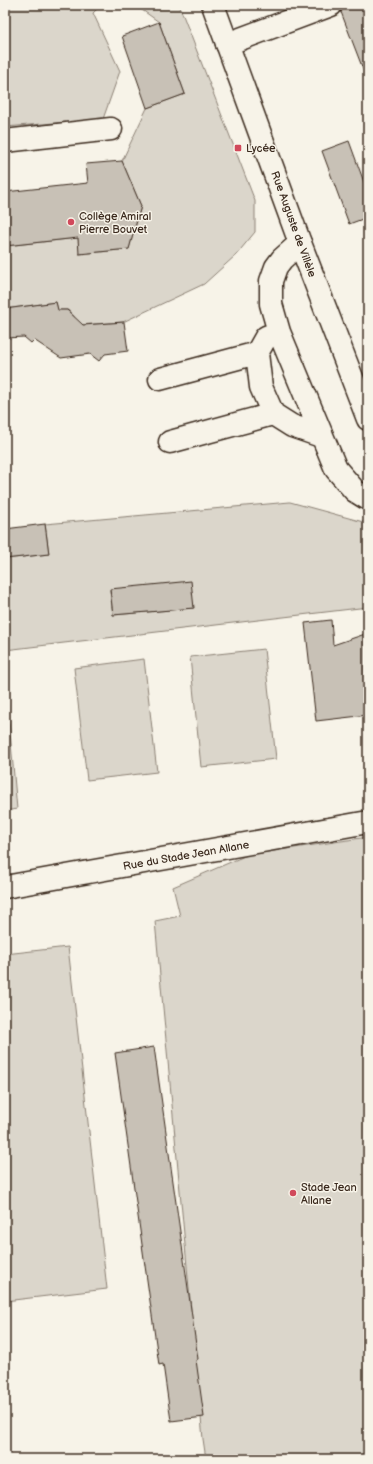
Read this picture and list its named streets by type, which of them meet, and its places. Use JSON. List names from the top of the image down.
{
  "streets": {
    "main road": ["Rue Auguste de Villèle", "Rue du Stade Jean Allane"]
  },
  "places": {
    "transit": ["Lycée"],
    "other": ["Collège Amiral Pierre Bouvet", "Stade Jean Allane"]
  }
}
